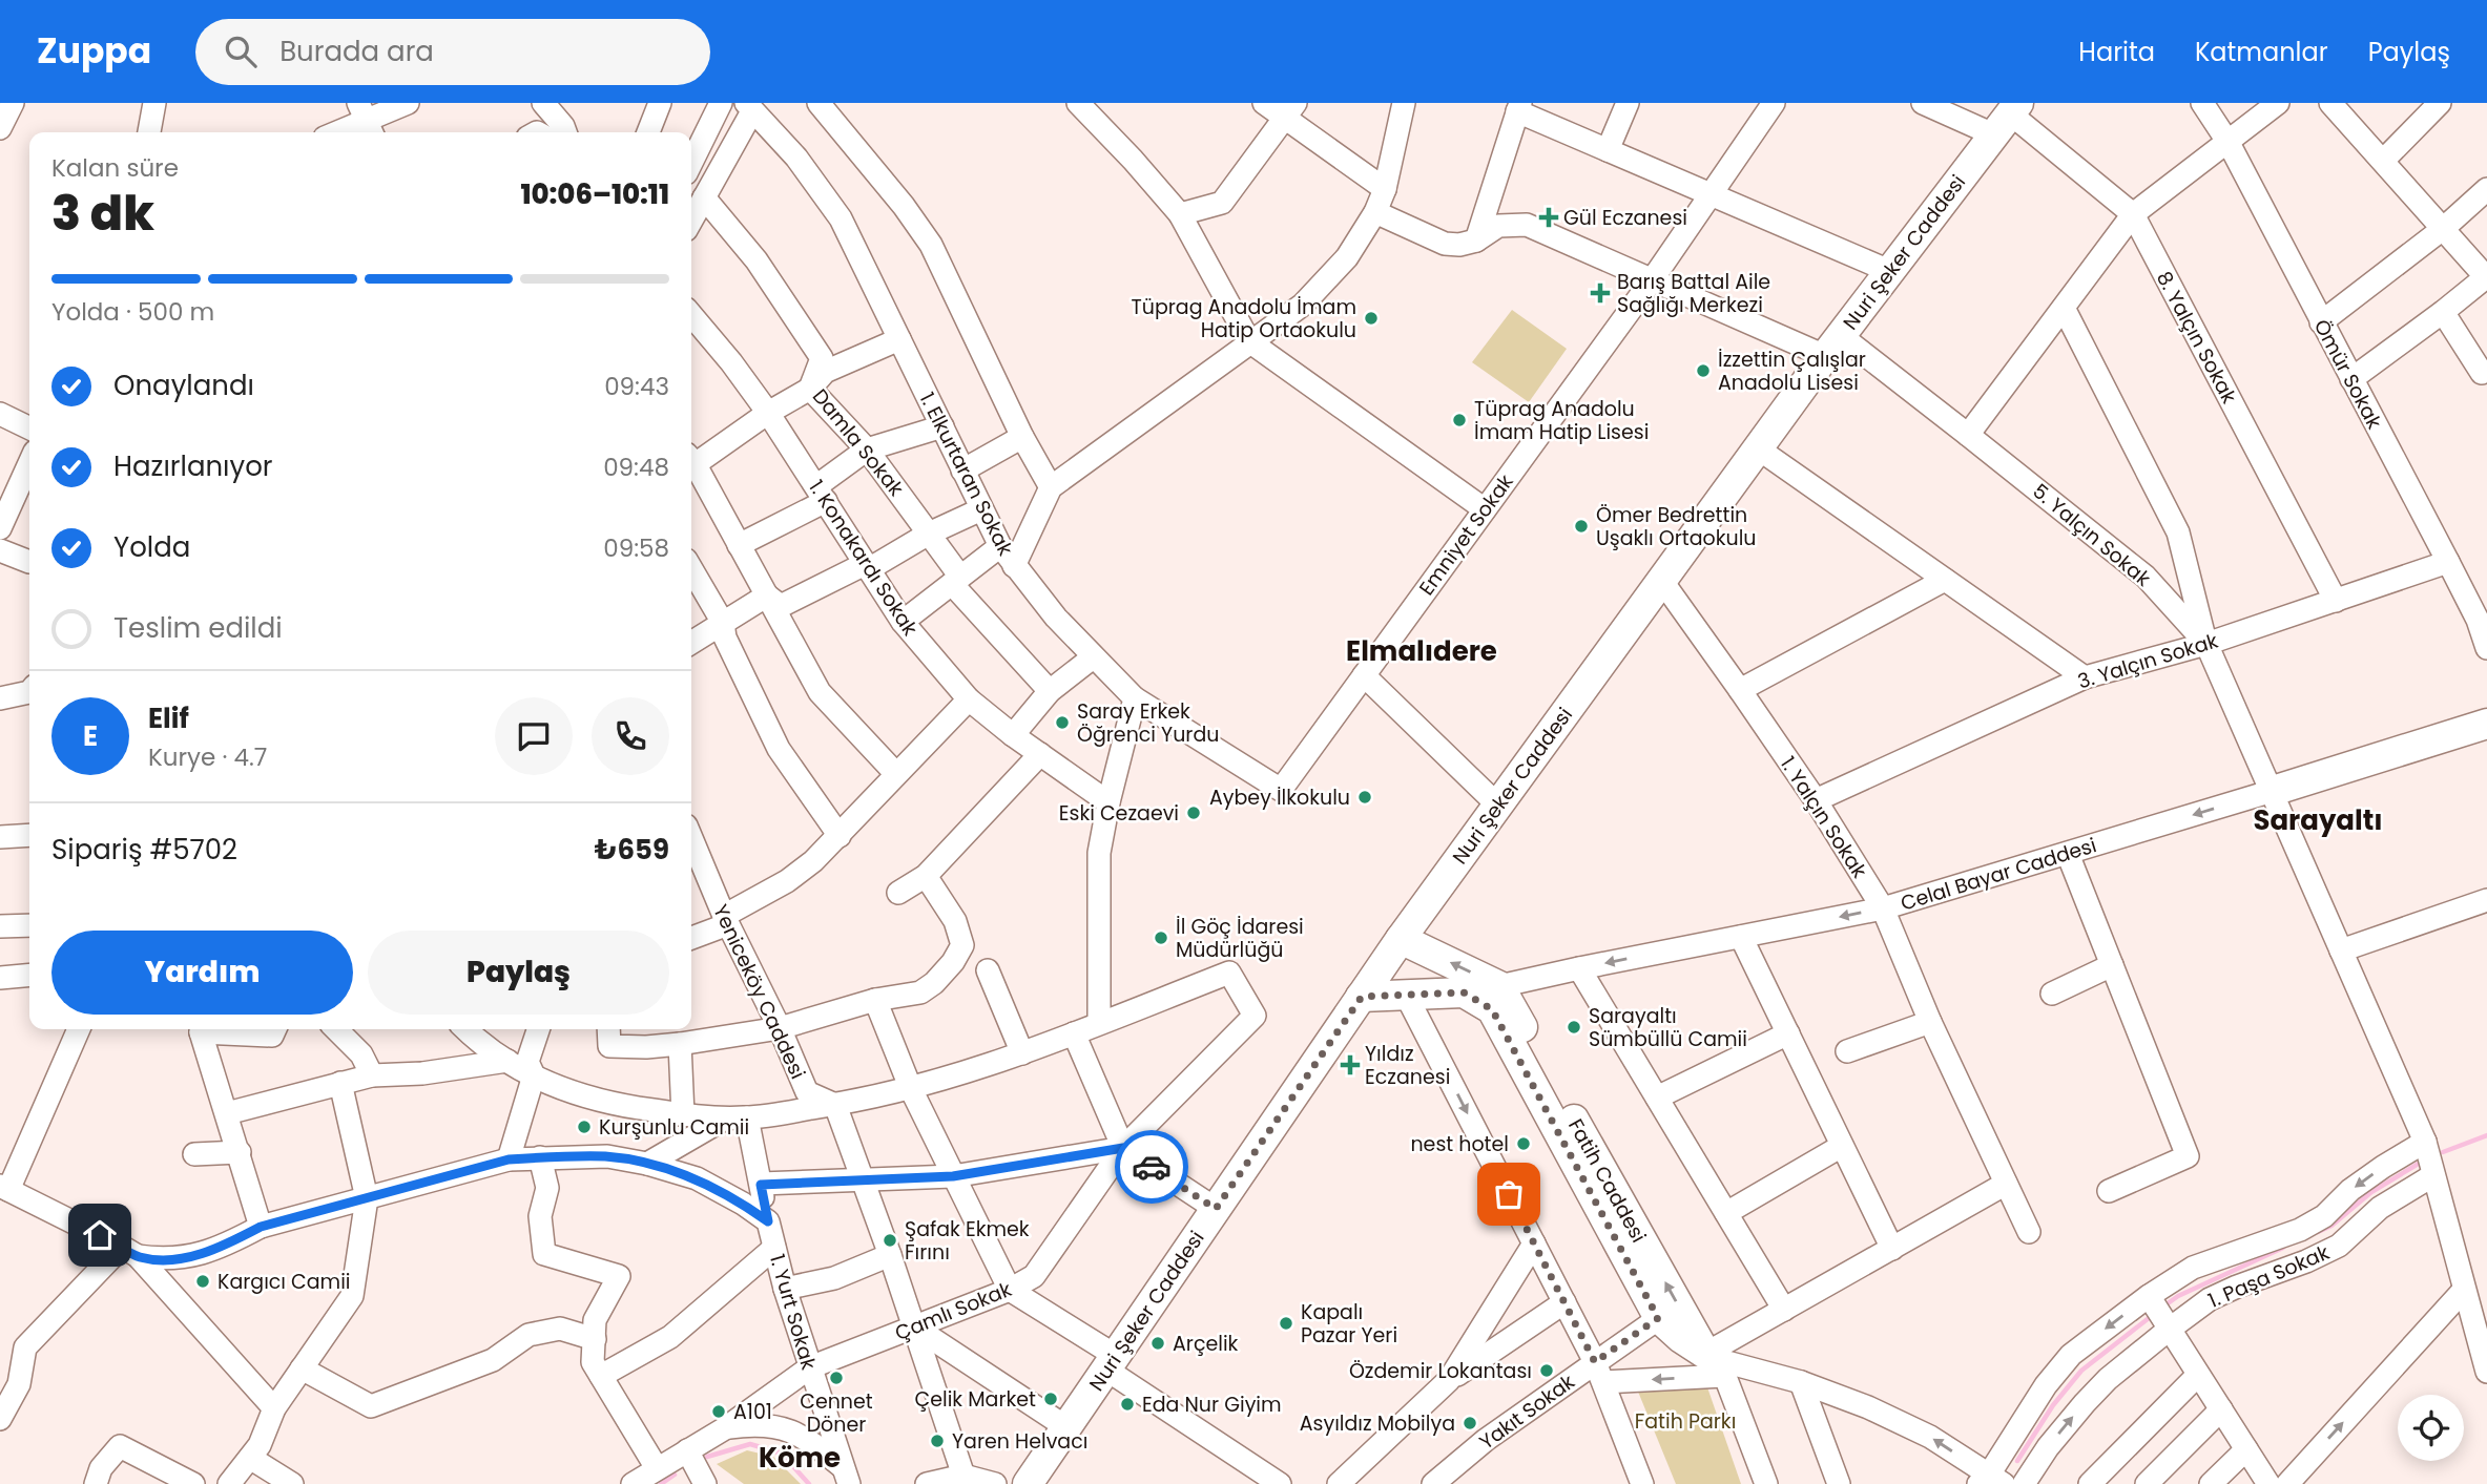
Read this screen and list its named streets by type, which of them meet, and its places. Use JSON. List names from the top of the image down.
{
  "streets": {
    "main road": ["Nuri Şeker Caddesi", "Celal Bayar Caddesi", "Fatih Caddesi"],
    "street": [
      "8. Yalçın Sokak",
      "Ömür Sokak",
      "Damla Sokak",
      "1. Elkurtaran Sokak",
      "Emniyet Sokak",
      "5. Yalçın Sokak",
      "1. Konakardı Sokak",
      "3. Yalçın Sokak",
      "1. Yalçın Sokak",
      "Yeniceköy Caddesi",
      "1. Paşa Sokak",
      "Çamlı Sokak",
      "1. Yurt Sokak",
      "Yakıt Sokak"
    ]
  },
  "crossings": [
    ["Nuri Şeker Caddesi", "8. Yalçın Sokak"],
    ["Nuri Şeker Caddesi", "5. Yalçın Sokak"],
    ["Nuri Şeker Caddesi", "1. Yalçın Sokak"],
    ["Nuri Şeker Caddesi", "Fatih Caddesi"],
    ["8. Yalçın Sokak", "3. Yalçın Sokak"],
    ["Ömür Sokak", "3. Yalçın Sokak"],
    ["1. Elkurtaran Sokak", "Emniyet Sokak"],
    ["Emniyet Sokak", "5. Yalçın Sokak"],
    ["5. Yalçın Sokak", "3. Yalçın Sokak"],
    ["5. Yalçın Sokak", "Celal Bayar Caddesi"],
    ["5. Yalçın Sokak", "1. Paşa Sokak"],
    ["3. Yalçın Sokak", "1. Yalçın Sokak"],
    ["1. Yalçın Sokak", "Celal Bayar Caddesi"],
    ["Celal Bayar Caddesi", "Fatih Caddesi"],
    ["Fatih Caddesi", "Yakıt Sokak"],
    ["Çamlı Sokak", "1. Yurt Sokak"]
  ],
  "one_way": ["Celal Bayar Caddesi"],
  "districts": ["Elmalıdere", "Sarayaltı", "Köme"],
  "parks": ["Fatih Parkı"],
  "places": {
    "health": ["Gül Eczanesi", "Barış Battal Aile Sağlığı Merkezi", "Yıldız Eczanesi"],
    "other": [
      "Tüprag Anadolu İmam Hatip Ortaokulu",
      "İzzettin Çalışlar Anadolu Lisesi",
      "Tüprag Anadolu İmam Hatip Lisesi",
      "Ömer Bedrettin Uşaklı Ortaokulu",
      "Saray Erkek Öğrenci Yurdu",
      "Aybey İlkokulu",
      "Eski Cezaevi",
      "İl Göç İdaresi Müdürlüğü",
      "Sarayaltı Sümbüllü Camii",
      "Kurşunlu Camii",
      "nest hotel",
      "Şafak Ekmek Fırını",
      "Kargıcı Camii",
      "Kapalı Pazar Yeri",
      "Arçelik",
      "Özdemir Lokantası",
      "Cennet Döner",
      "Çelik Market",
      "Eda Nur Giyim",
      "A101",
      "Asyıldız Mobilya",
      "Yaren Helvacı"
    ]
  },
  "page": {
    "header": "Zuppa",
    "search": "Burada ara",
    "nav": ["Harita", "Katmanlar", "Paylaş"],
    "heading": ["3 dk", "Kalan süre", "10:06–10:11"],
    "panel": [
      "Elif",
      "Kurye · 4.7",
      "Sipariş #5702",
      "₺659"
    ],
    "bar": "Yolda · 500 m",
    "list": [
      ["Onaylandı", "09:43"],
      ["Hazırlanıyor", "09:48"],
      ["Yolda", "09:58"],
      "Teslim edildi"
    ],
    "round": "E",
    "buttons": ["Yardım", "Paylaş"]
  }
}
